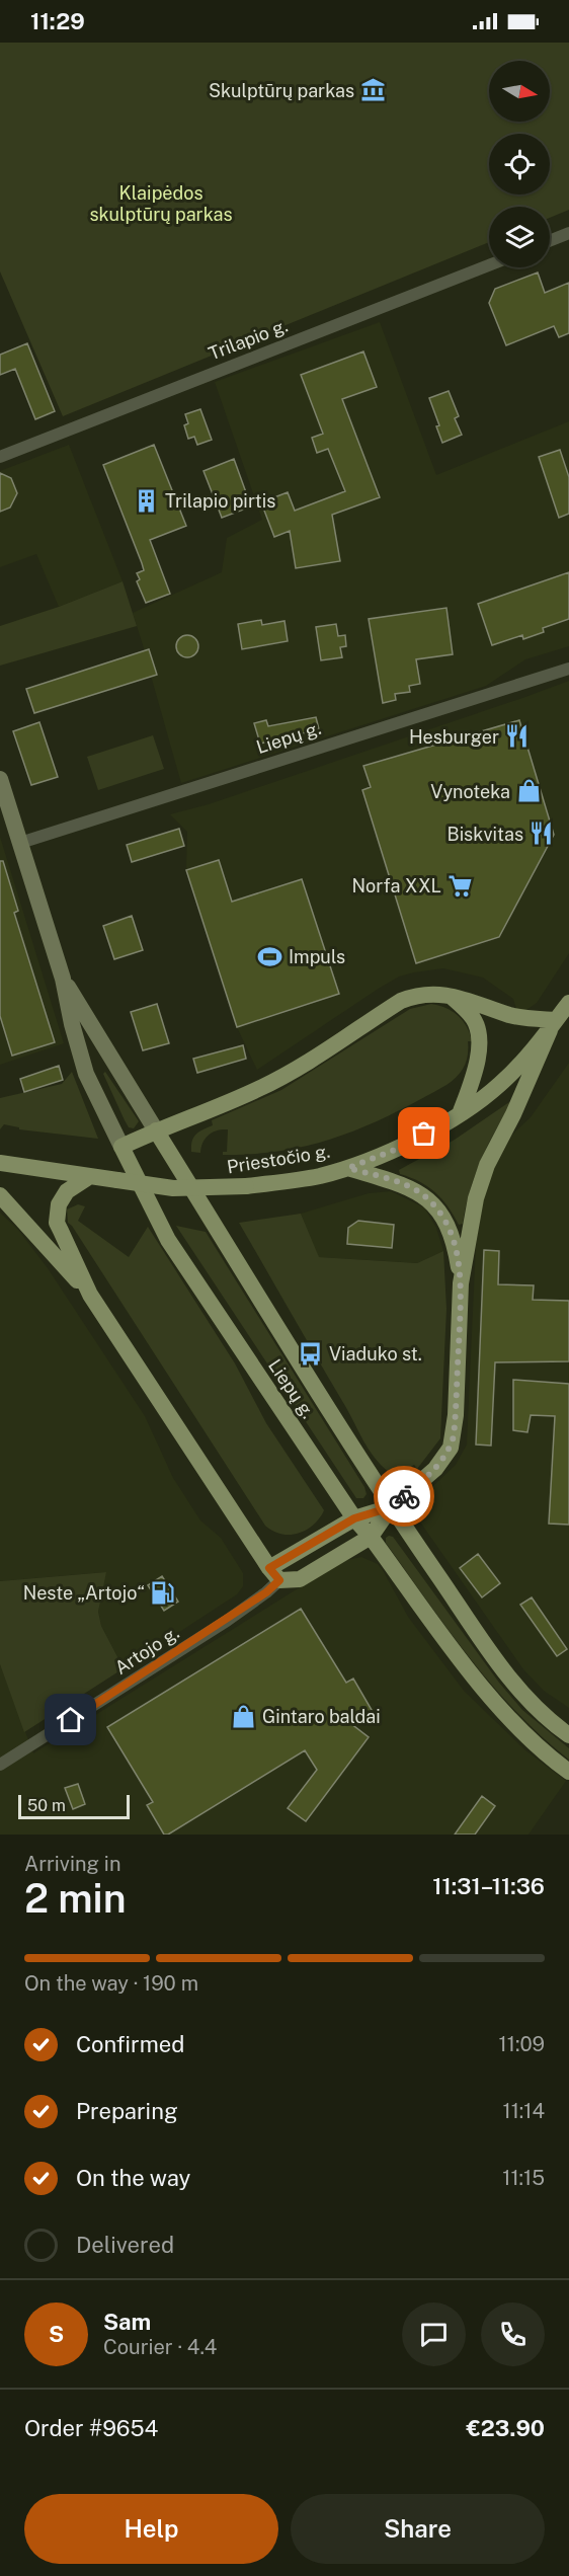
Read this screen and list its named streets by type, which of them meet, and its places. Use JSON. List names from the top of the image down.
{
  "streets": {
    "main road": ["Liepų g.", "Priestočio g."],
    "street": ["Trilapio g.", "Artojo g."]
  },
  "parks": ["Klaipėdos skulptūrų parkas"],
  "places": {
    "museum": ["Skulptūrų parkas"],
    "building": ["Trilapio pirtis"],
    "restaurant": ["Hesburger", "Biskvitas"],
    "shop": ["Vynoteka", "Gintaro baldai"],
    "supermarket": ["Norfa XXL"],
    "sports": ["Impuls"],
    "bus stop": ["Viaduko st."],
    "fuel station": ["Neste „Artojo“"]
  },
  "scale_bar": "50 m",
  "north": "right",
  "page": {
    "status": "11:29",
    "scale": "50 m",
    "heading": ["2 min", "Arriving in", "11:31–11:36"],
    "panel": [
      "Sam",
      "Courier · 4.4",
      "Order #9654",
      "€23.90"
    ],
    "bar": "On the way · 190 m",
    "list": [
      ["Confirmed", "11:09"],
      ["Preparing", "11:14"],
      ["On the way", "11:15"],
      "Delivered"
    ],
    "round": "S",
    "buttons": ["Help", "Share"]
  }
}
